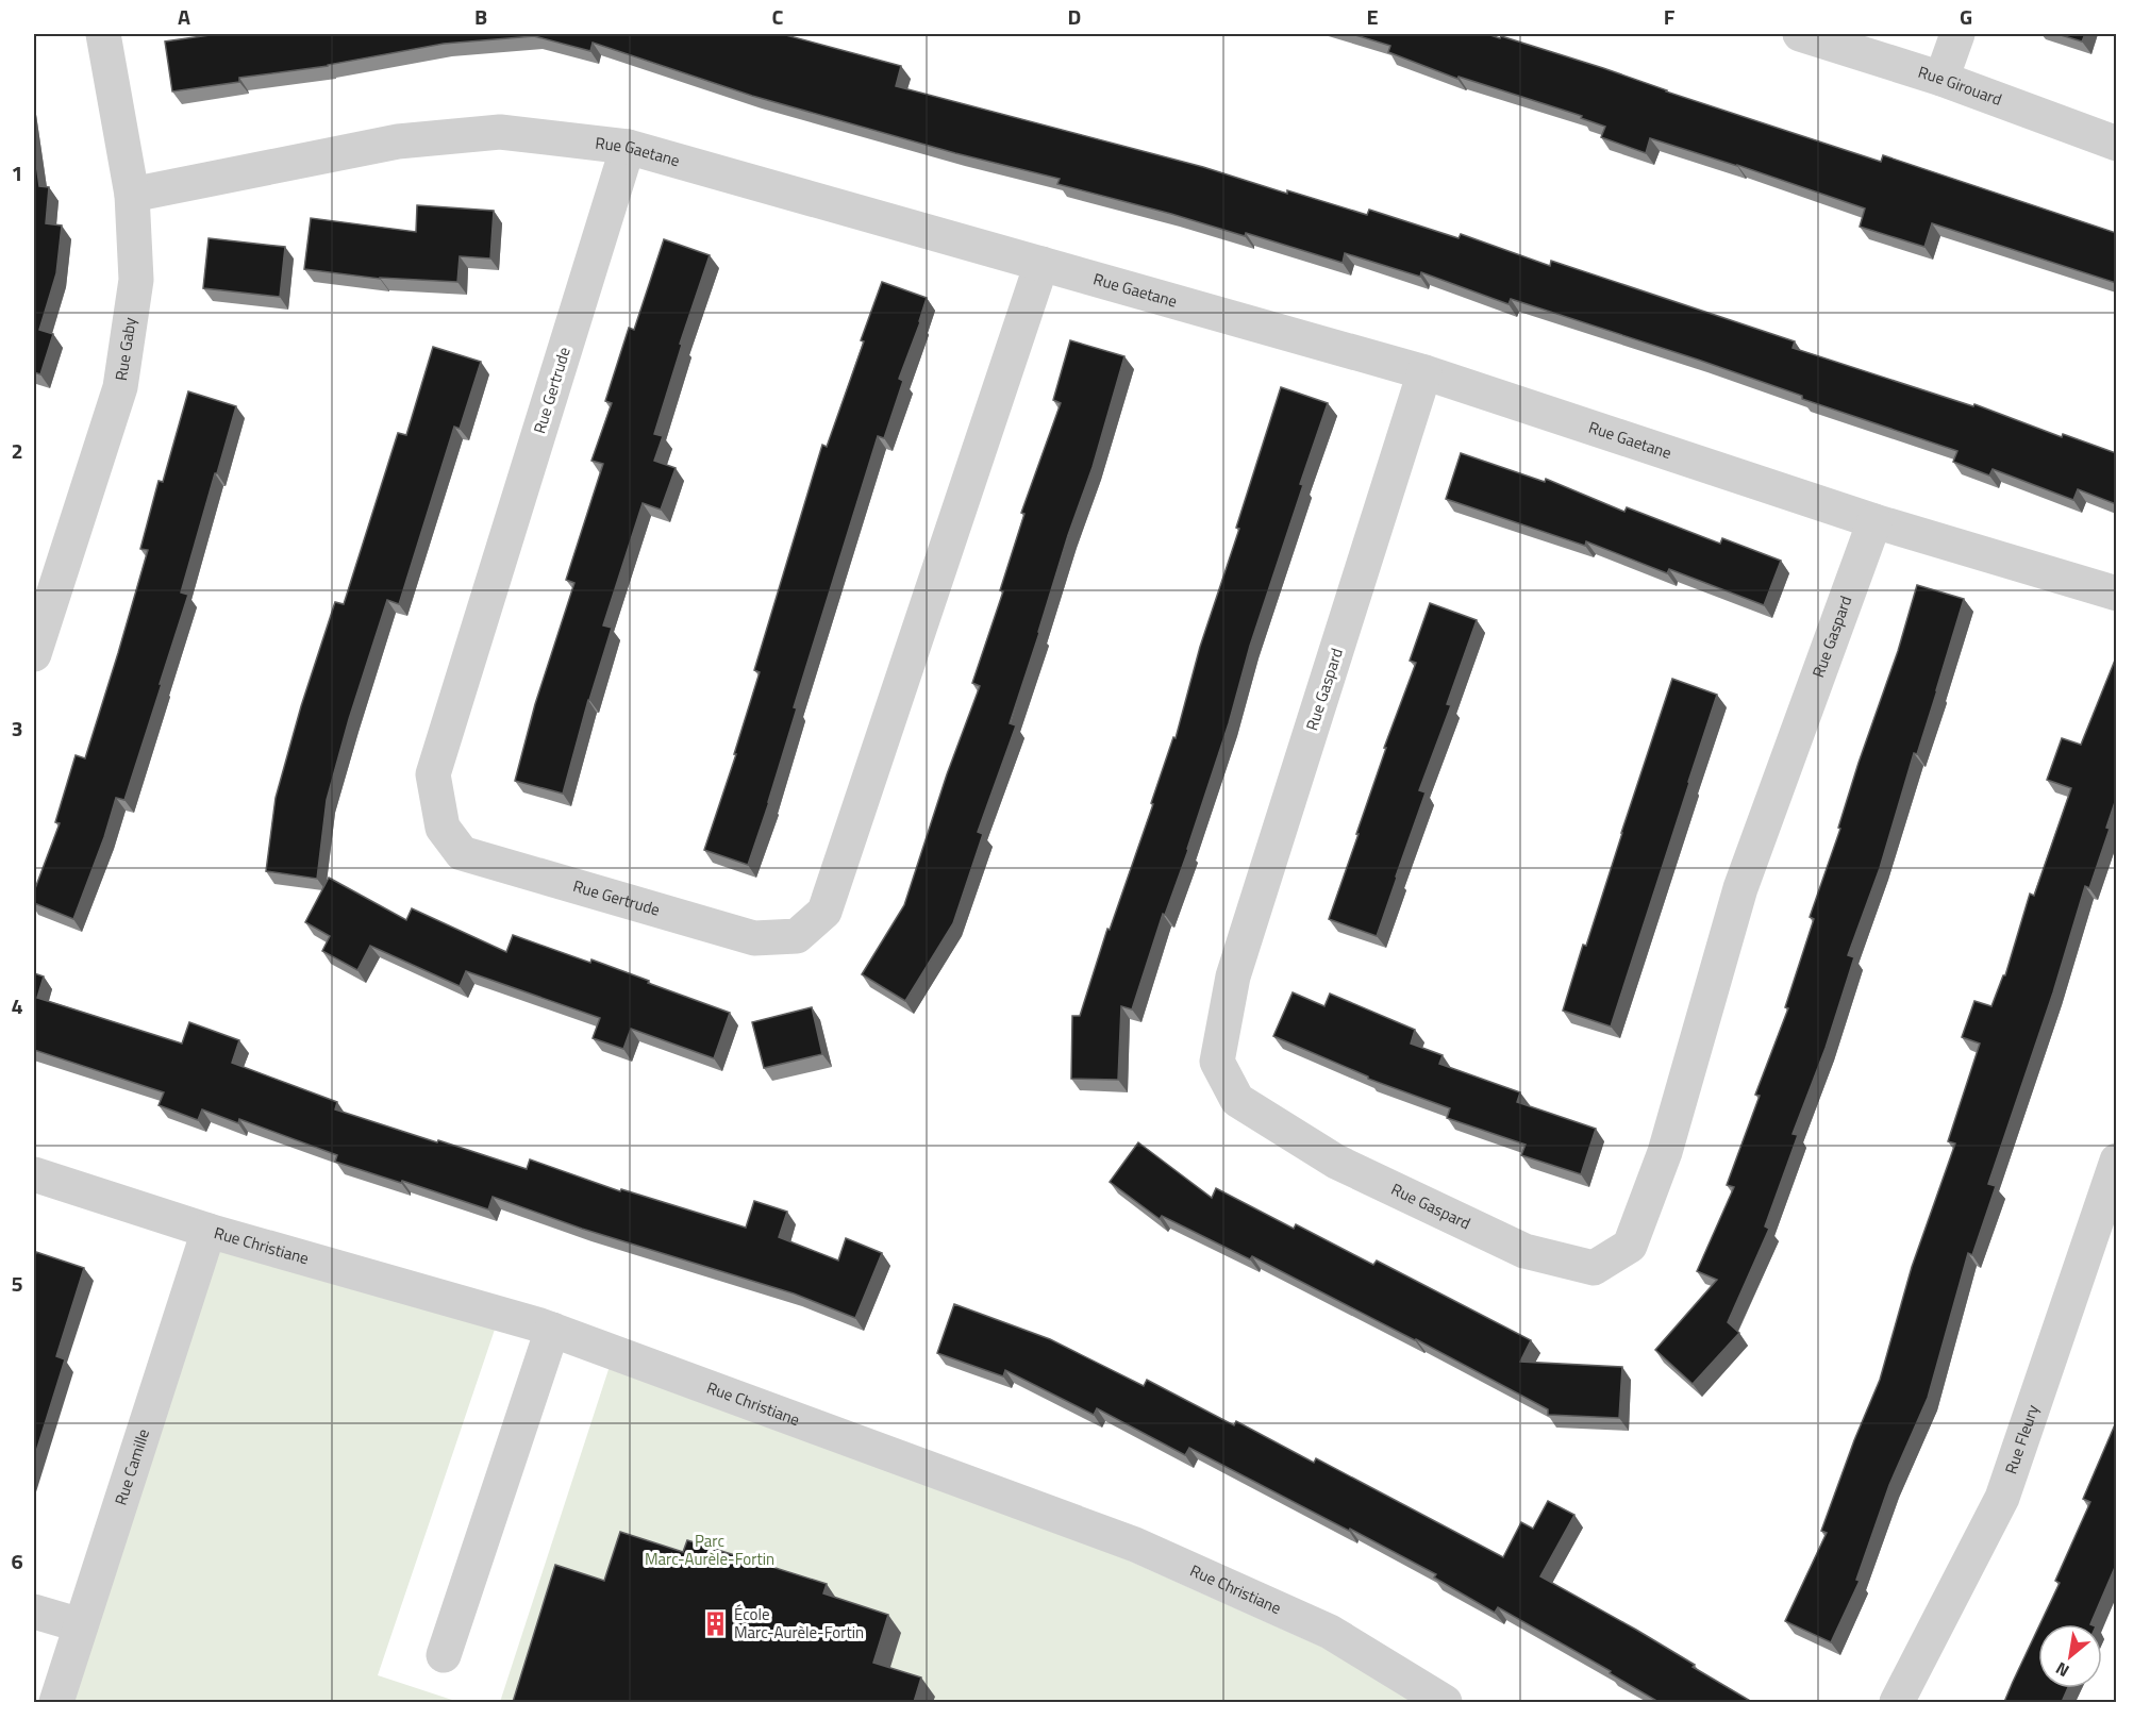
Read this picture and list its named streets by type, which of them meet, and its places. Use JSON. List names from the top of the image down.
{
  "streets": {
    "street": [
      "Rue Girouard",
      "Rue Gaetane",
      "Rue Gaby",
      "Rue Gertrude",
      "Rue Gaspard",
      "Rue Christiane",
      "Rue Fleury",
      "Rue Camille"
    ]
  },
  "crossings": [
    ["Rue Gaetane", "Rue Gaby"],
    ["Rue Gaetane", "Rue Gertrude"],
    ["Rue Gaetane", "Rue Gaspard"],
    ["Rue Christiane", "Rue Camille"]
  ],
  "parks": ["Parc Marc-Aurèle-Fortin"],
  "places": {
    "building": ["École Marc-Aurèle-Fortin"]
  },
  "north": "bottom left",
  "grid": {
    "columns": [
      "A",
      "B",
      "C",
      "D",
      "E",
      "F",
      "G"
    ],
    "rows": [
      "1",
      "2",
      "3",
      "4",
      "5",
      "6"
    ]
  }
}
